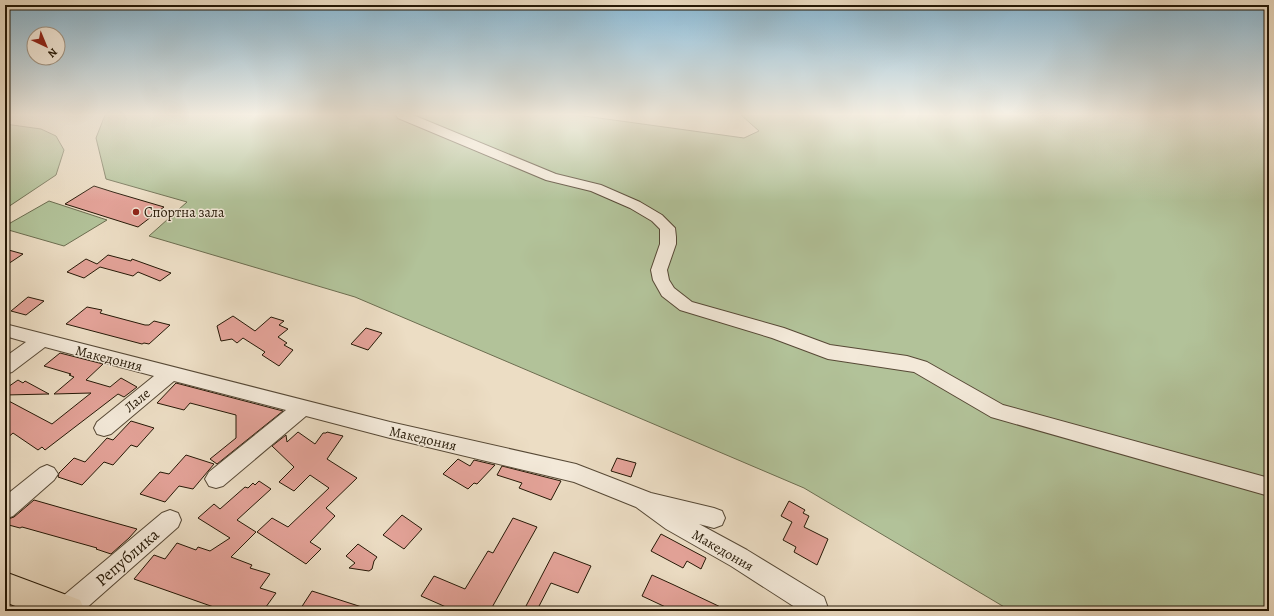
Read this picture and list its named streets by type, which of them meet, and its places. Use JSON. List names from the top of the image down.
{
  "streets": {
    "street": ["Македония", "Лале", "Република"]
  },
  "crossings": [
    ["Македония", "Лале"]
  ],
  "places": ["Спортна зала"],
  "north": "bottom right"
}
